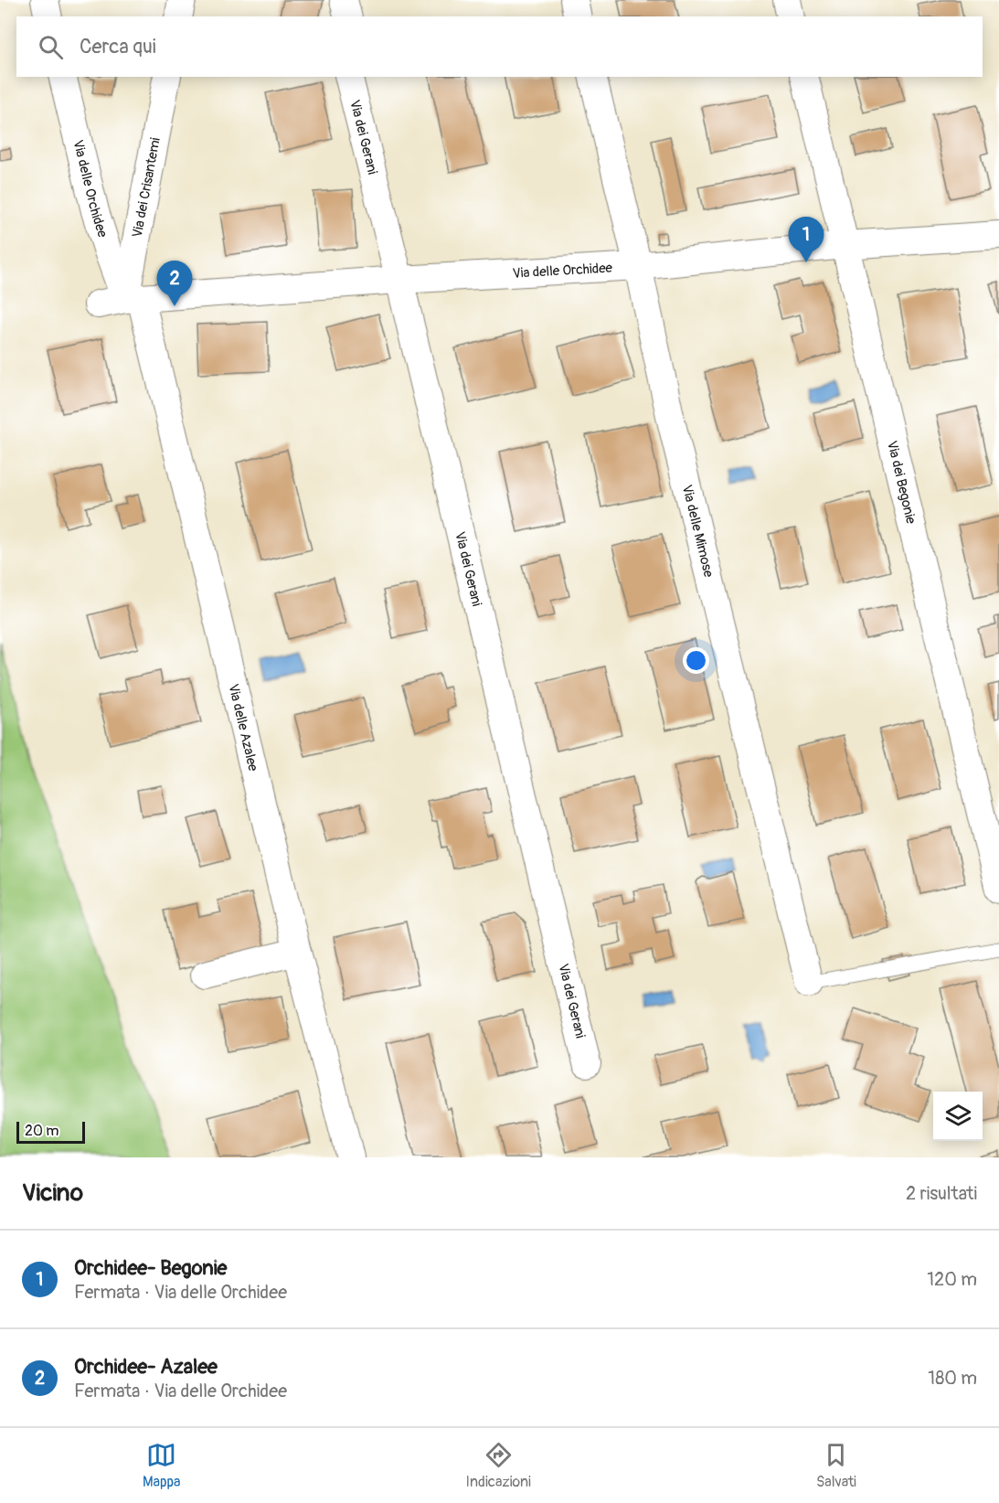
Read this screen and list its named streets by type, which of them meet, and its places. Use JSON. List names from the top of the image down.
{
  "streets": {
    "street": [
      "Via dei Gerani",
      "Via dei Crisantemi",
      "Via delle Orchidee",
      "Via dei Begonie",
      "Via delle Mimose",
      "Via delle Azalee"
    ]
  },
  "crossings": [
    ["Via dei Gerani", "Via delle Orchidee"],
    ["Via dei Crisantemi", "Via delle Orchidee"],
    ["Via dei Crisantemi", "Via delle Azalee"],
    ["Via delle Orchidee", "Via dei Begonie"],
    ["Via delle Orchidee", "Via delle Mimose"],
    ["Via delle Orchidee", "Via delle Azalee"]
  ],
  "scale_bar": "20 m",
  "page": {
    "search": "Cerca qui",
    "pins": ["1", "2"],
    "scale": "20 m",
    "heading": ["Vicino", "2 risultati"],
    "list": [
      {
        "mark": "1",
        "name": "Orchidee- Begonie",
        "note": "Fermata · Via delle Orchidee",
        "value": "120 m"
      },
      {
        "mark": "2",
        "name": "Orchidee- Azalee",
        "note": "Fermata · Via delle Orchidee",
        "value": "180 m"
      }
    ],
    "nav": ["Mappa", "Indicazioni", "Salvati"]
  }
}
